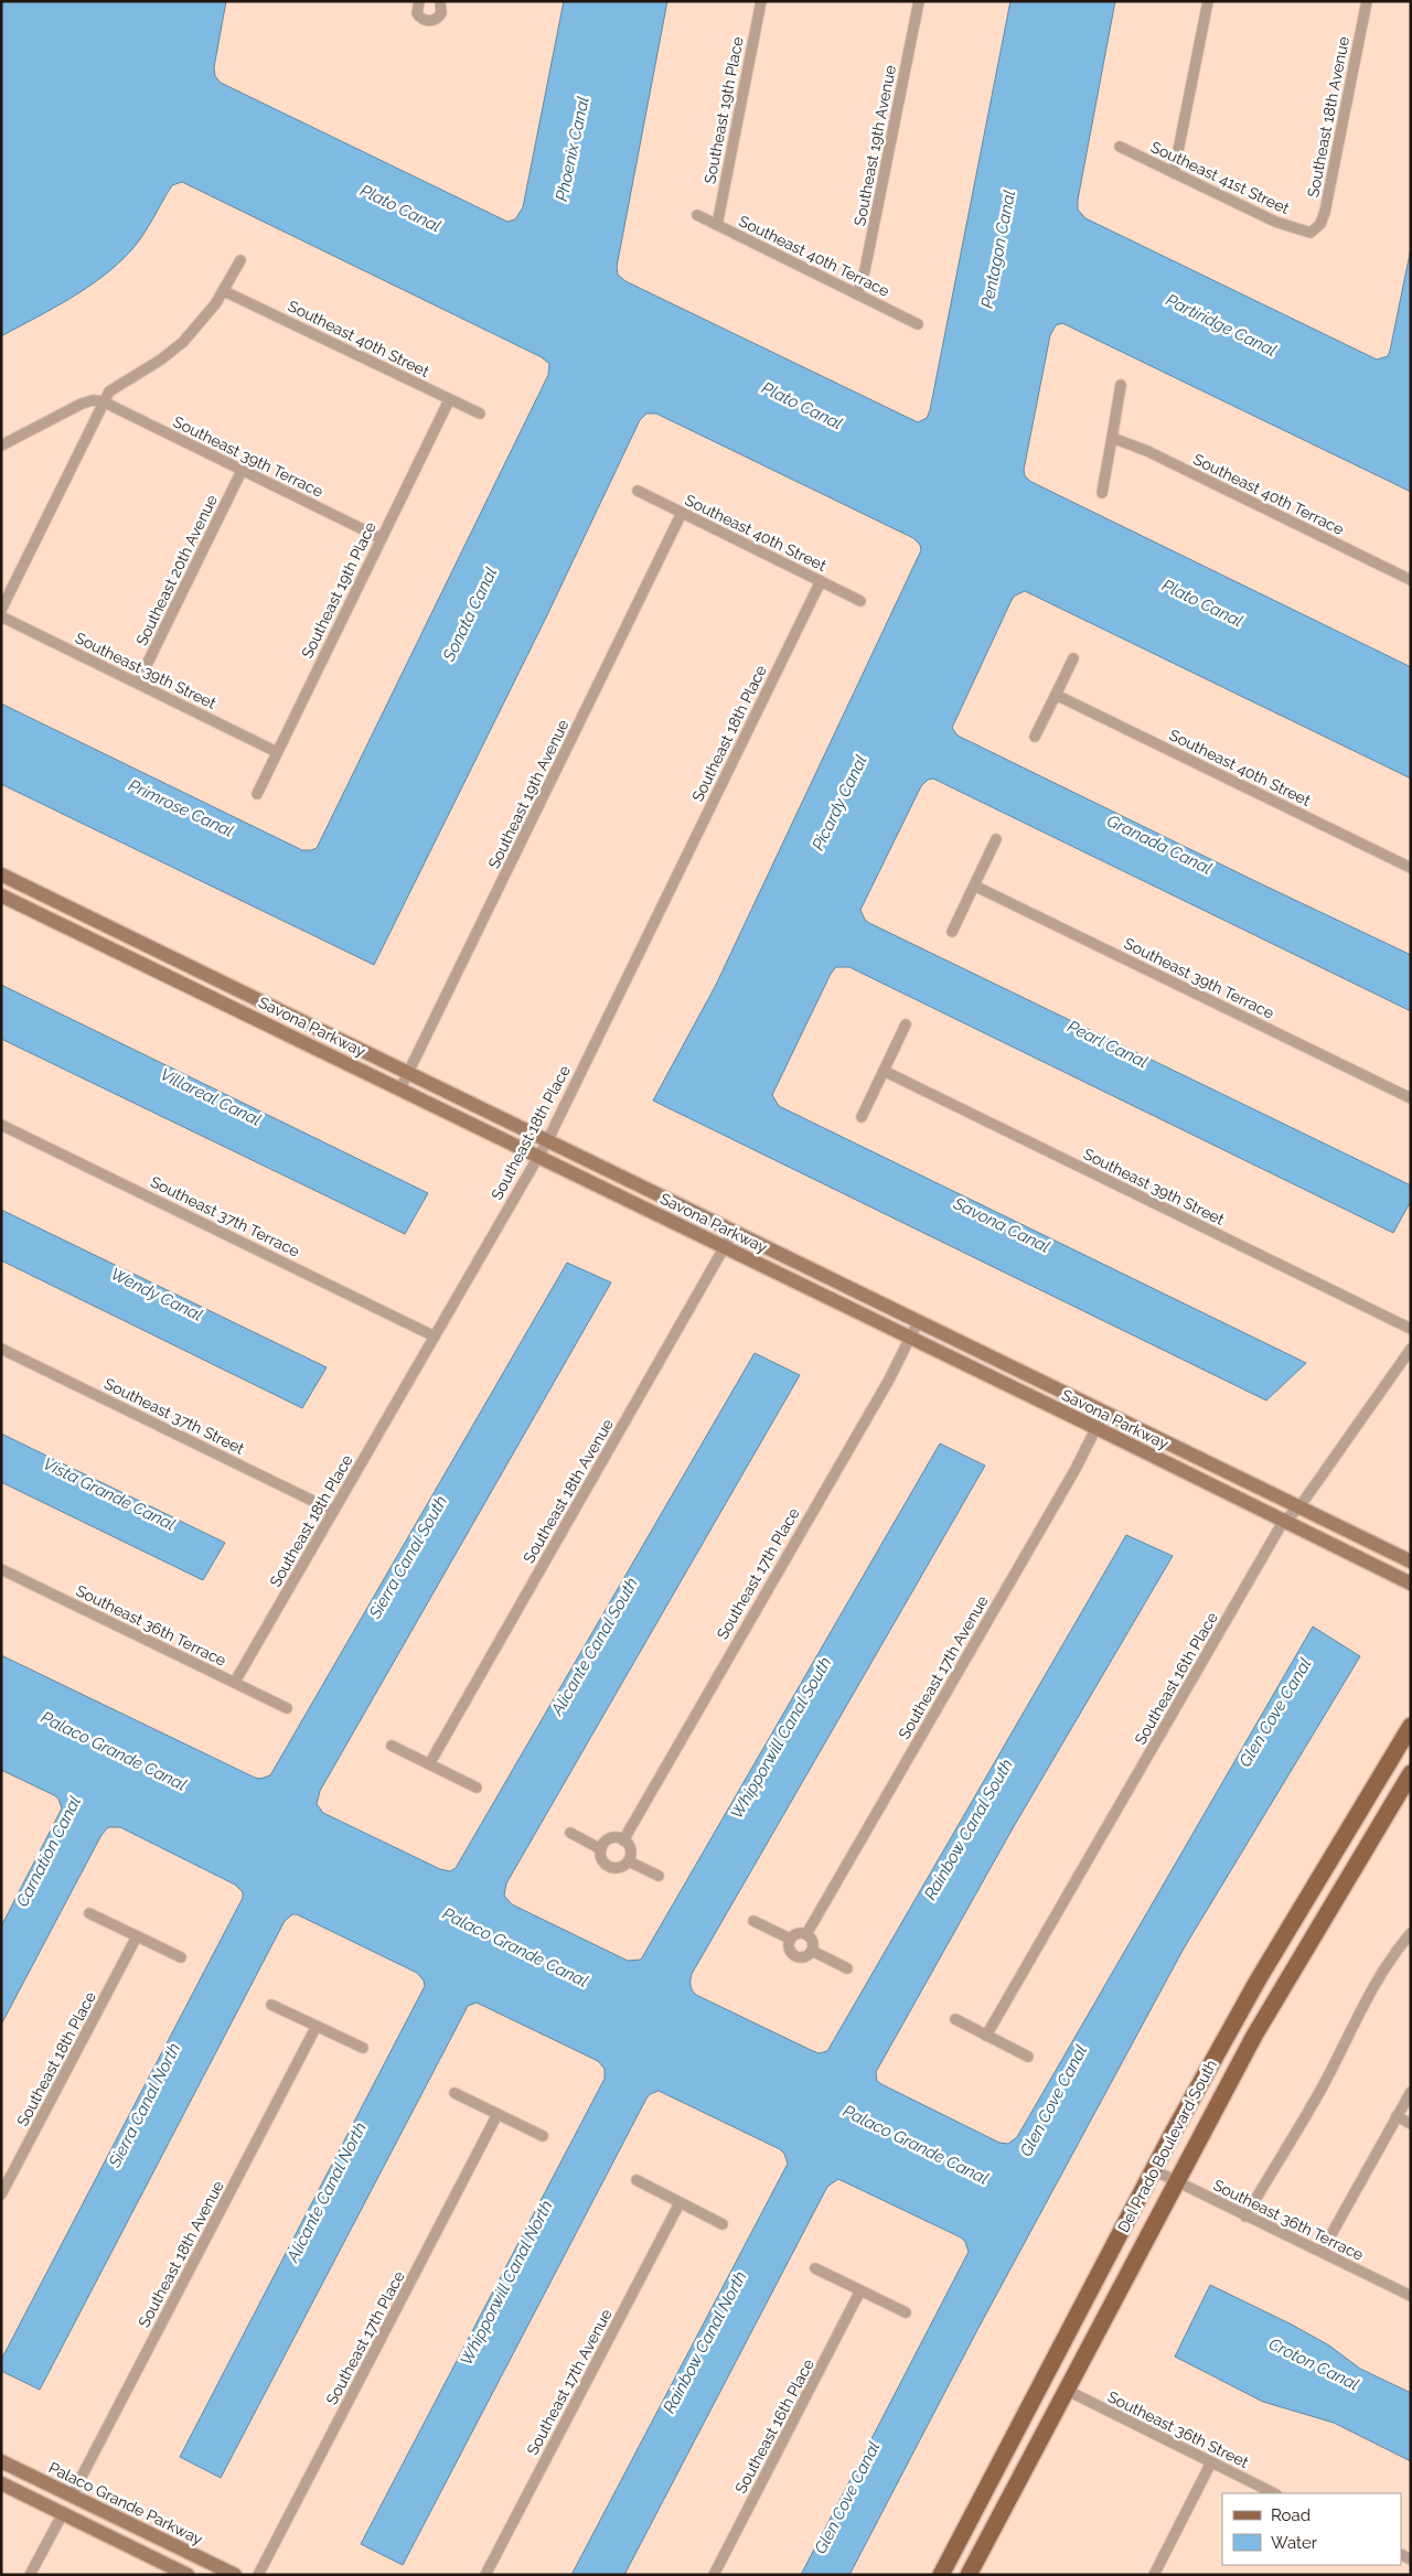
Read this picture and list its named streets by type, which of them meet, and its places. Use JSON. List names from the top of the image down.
{
  "streets": {
    "main road": ["Del Prado Boulevard South"],
    "street": [
      "Southeast 19th Place",
      "Southeast 18th Avenue",
      "Southeast 19th Avenue",
      "Southeast 41st Street",
      "Southeast 40th Terrace",
      "Southeast 40th Street",
      "Southeast 39th Terrace",
      "Southeast 20th Avenue",
      "Southeast 39th Street",
      "Southeast 18th Place",
      "Savona Parkway",
      "Southeast 37th Terrace",
      "Southeast 37th Street",
      "Southeast 17th Place",
      "Southeast 36th Terrace",
      "Southeast 17th Avenue",
      "Southeast 16th Place",
      "Southeast 36th Street",
      "Palaco Grande Parkway"
    ]
  },
  "crossings": [
    ["Southeast 19th Place", "Southeast 40th Terrace"],
    ["Southeast 19th Place", "Southeast 40th Street"],
    ["Southeast 19th Place", "Southeast 39th Terrace"],
    ["Southeast 19th Place", "Southeast 39th Street"],
    ["Southeast 18th Avenue", "Southeast 41st Street"],
    ["Southeast 18th Avenue", "Savona Parkway"],
    ["Southeast 18th Avenue", "Palaco Grande Parkway"],
    ["Southeast 19th Avenue", "Southeast 40th Terrace"],
    ["Southeast 19th Avenue", "Southeast 40th Street"],
    ["Southeast 19th Avenue", "Savona Parkway"],
    ["Southeast 40th Street", "Southeast 18th Place"],
    ["Southeast 39th Terrace", "Southeast 20th Avenue"],
    ["Southeast 20th Avenue", "Southeast 39th Street"],
    ["Southeast 18th Place", "Savona Parkway"],
    ["Southeast 18th Place", "Southeast 37th Terrace"],
    ["Southeast 18th Place", "Southeast 37th Street"],
    ["Southeast 18th Place", "Southeast 36th Terrace"],
    ["Savona Parkway", "Southeast 17th Place"],
    ["Savona Parkway", "Southeast 17th Avenue"],
    ["Savona Parkway", "Southeast 16th Place"],
    ["Southeast 36th Terrace", "Del Prado Boulevard South"],
    ["Del Prado Boulevard South", "Southeast 36th Street"]
  ],
  "water": [
    "Phoenix Canal",
    "Plato Canal",
    "Pentagon Canal",
    "Partiridge Canal",
    "Sonata Canal",
    "Picardy Canal",
    "Primrose Canal",
    "Granada Canal",
    "Pearl Canal",
    "Villareal Canal",
    "Savona Canal",
    "Wendy Canal",
    "Vista Grande Canal",
    "Sierra Canal South",
    "Alicante Canal South",
    "Glen Cove Canal",
    "Whipporwill Canal South",
    "Palaco Grande Canal",
    "Rainbow Canal South",
    "Carnation Canal",
    "Sierra Canal North",
    "Alicante Canal North",
    "Whipporwill Canal North",
    "Rainbow Canal North",
    "Croton Canal"
  ],
  "legend": ["Road", "Water"]
}
